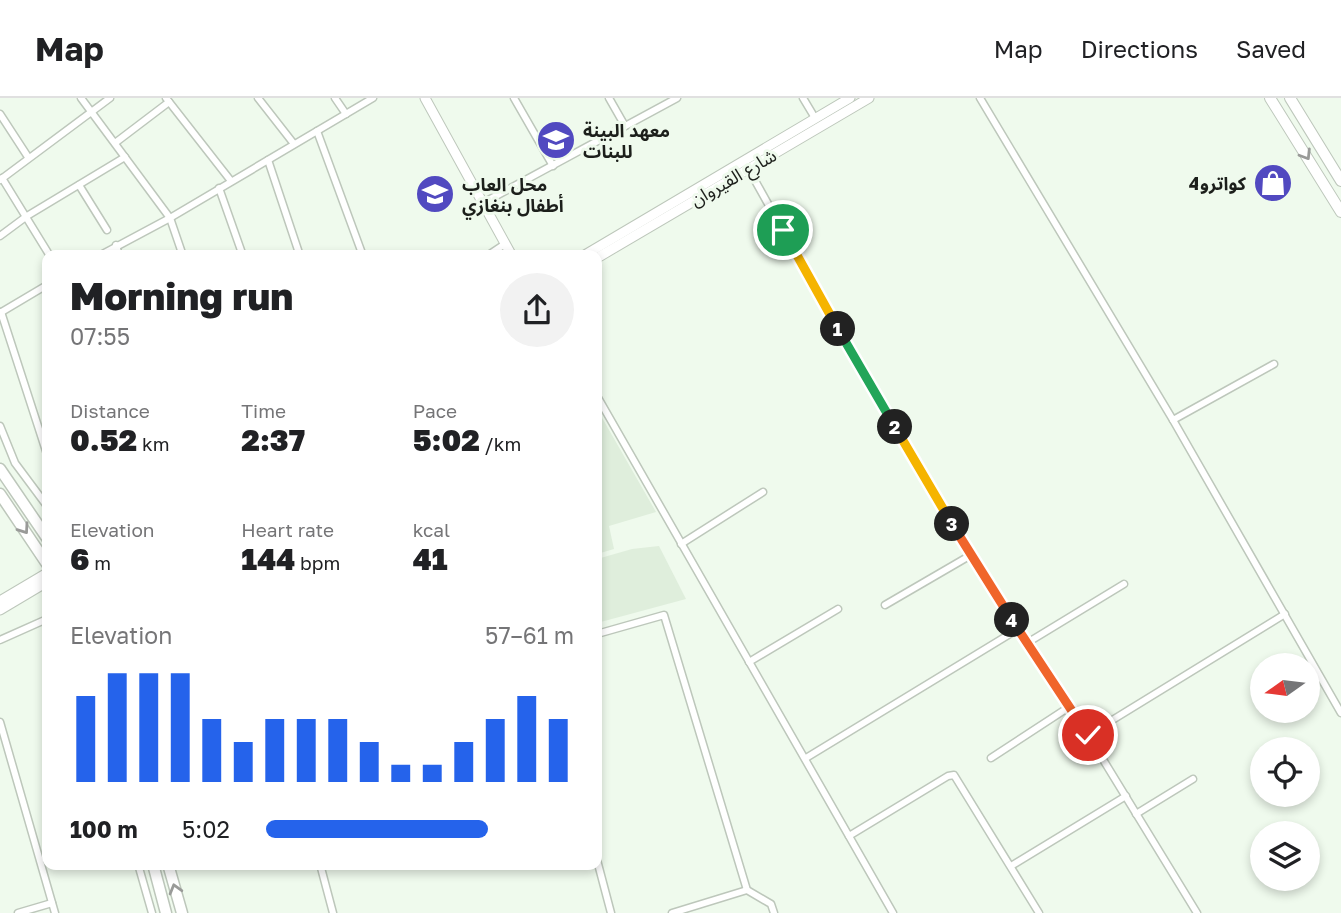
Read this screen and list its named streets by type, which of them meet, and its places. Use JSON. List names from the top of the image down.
{
  "streets": {
    "main road": ["شارع القيروان"]
  },
  "places": {
    "school or university": ["معهد البينة للبنات", "محل العاب أطفال بنغازي"],
    "shop": ["كواترو4"]
  },
  "north": "left",
  "page": {
    "header": "Map",
    "nav": ["Map", "Directions", "Saved"],
    "heading": ["Morning run", "07:55"],
    "pins": [
      "1",
      "2",
      "3",
      "4"
    ],
    "stats": [
      ["Distance", "0.52 km"],
      ["Time", "2:37"],
      ["Pace", "5:02 /km"],
      ["Elevation", "6 m"],
      ["Heart rate", "144 bpm"],
      ["kcal", "41"]
    ],
    "chart": ["Elevation", "57–61 m"],
    "list": [
      {
        "name": "100 m",
        "note": "5:02"
      }
    ]
  }
}
